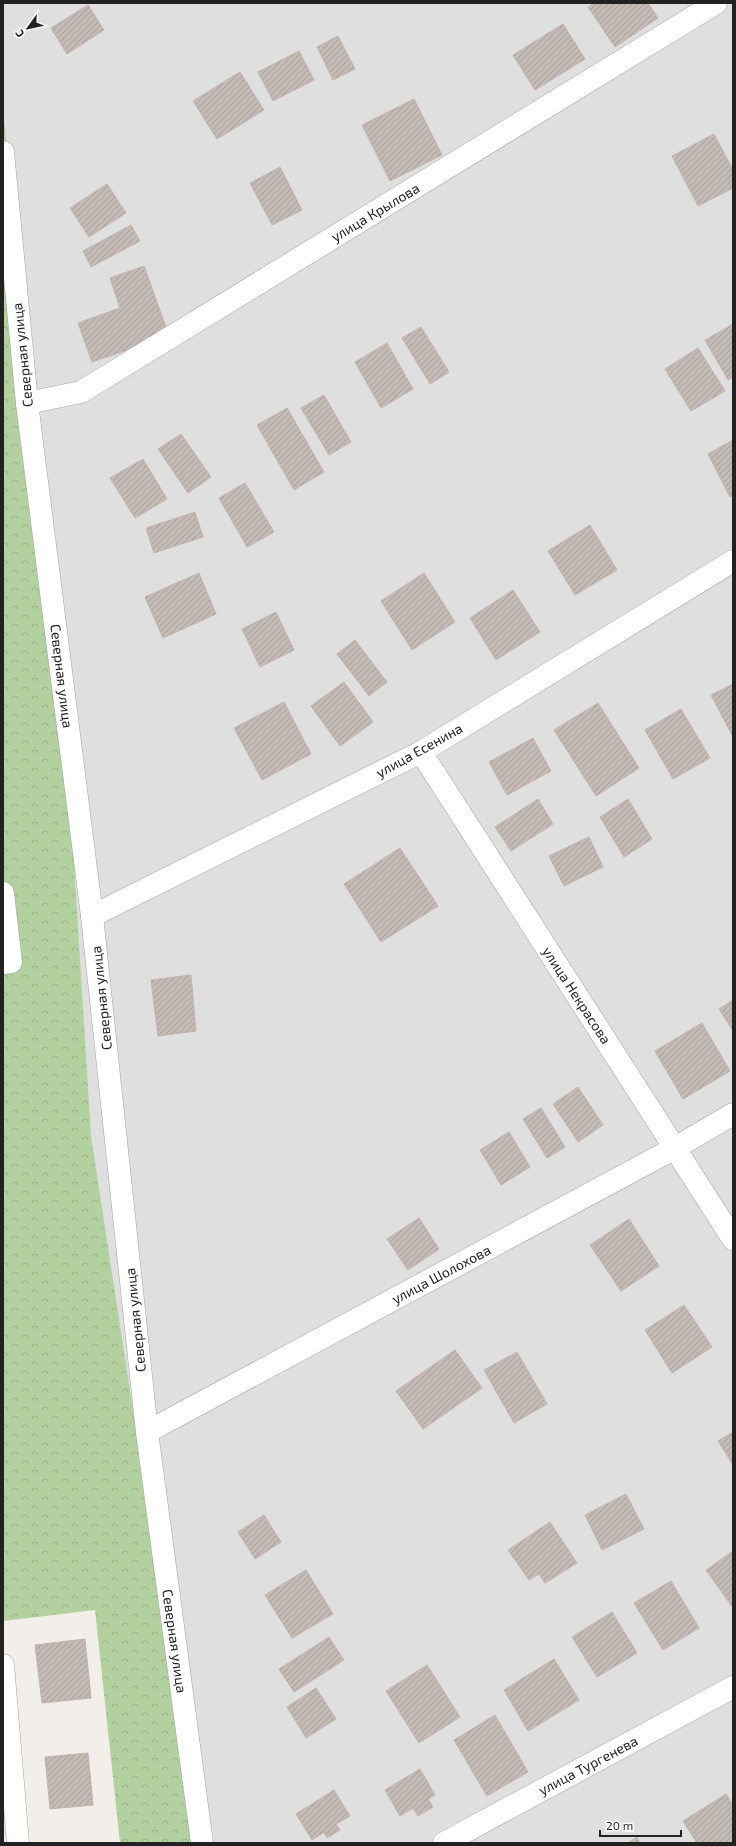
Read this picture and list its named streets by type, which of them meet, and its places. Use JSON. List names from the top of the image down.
{
  "streets": {
    "street": [
      "улица Крылова",
      "Северная улица",
      "улица Есенина",
      "улица Некрасова",
      "улица Шолохова",
      "улица Тургенева"
    ]
  },
  "crossings": [
    ["улица Крылова", "Северная улица"],
    ["Северная улица", "улица Есенина"],
    ["Северная улица", "улица Шолохова"],
    ["улица Есенина", "улица Некрасова"],
    ["улица Некрасова", "улица Шолохова"]
  ],
  "scale_bar": "20 m",
  "north": "bottom left"
}
